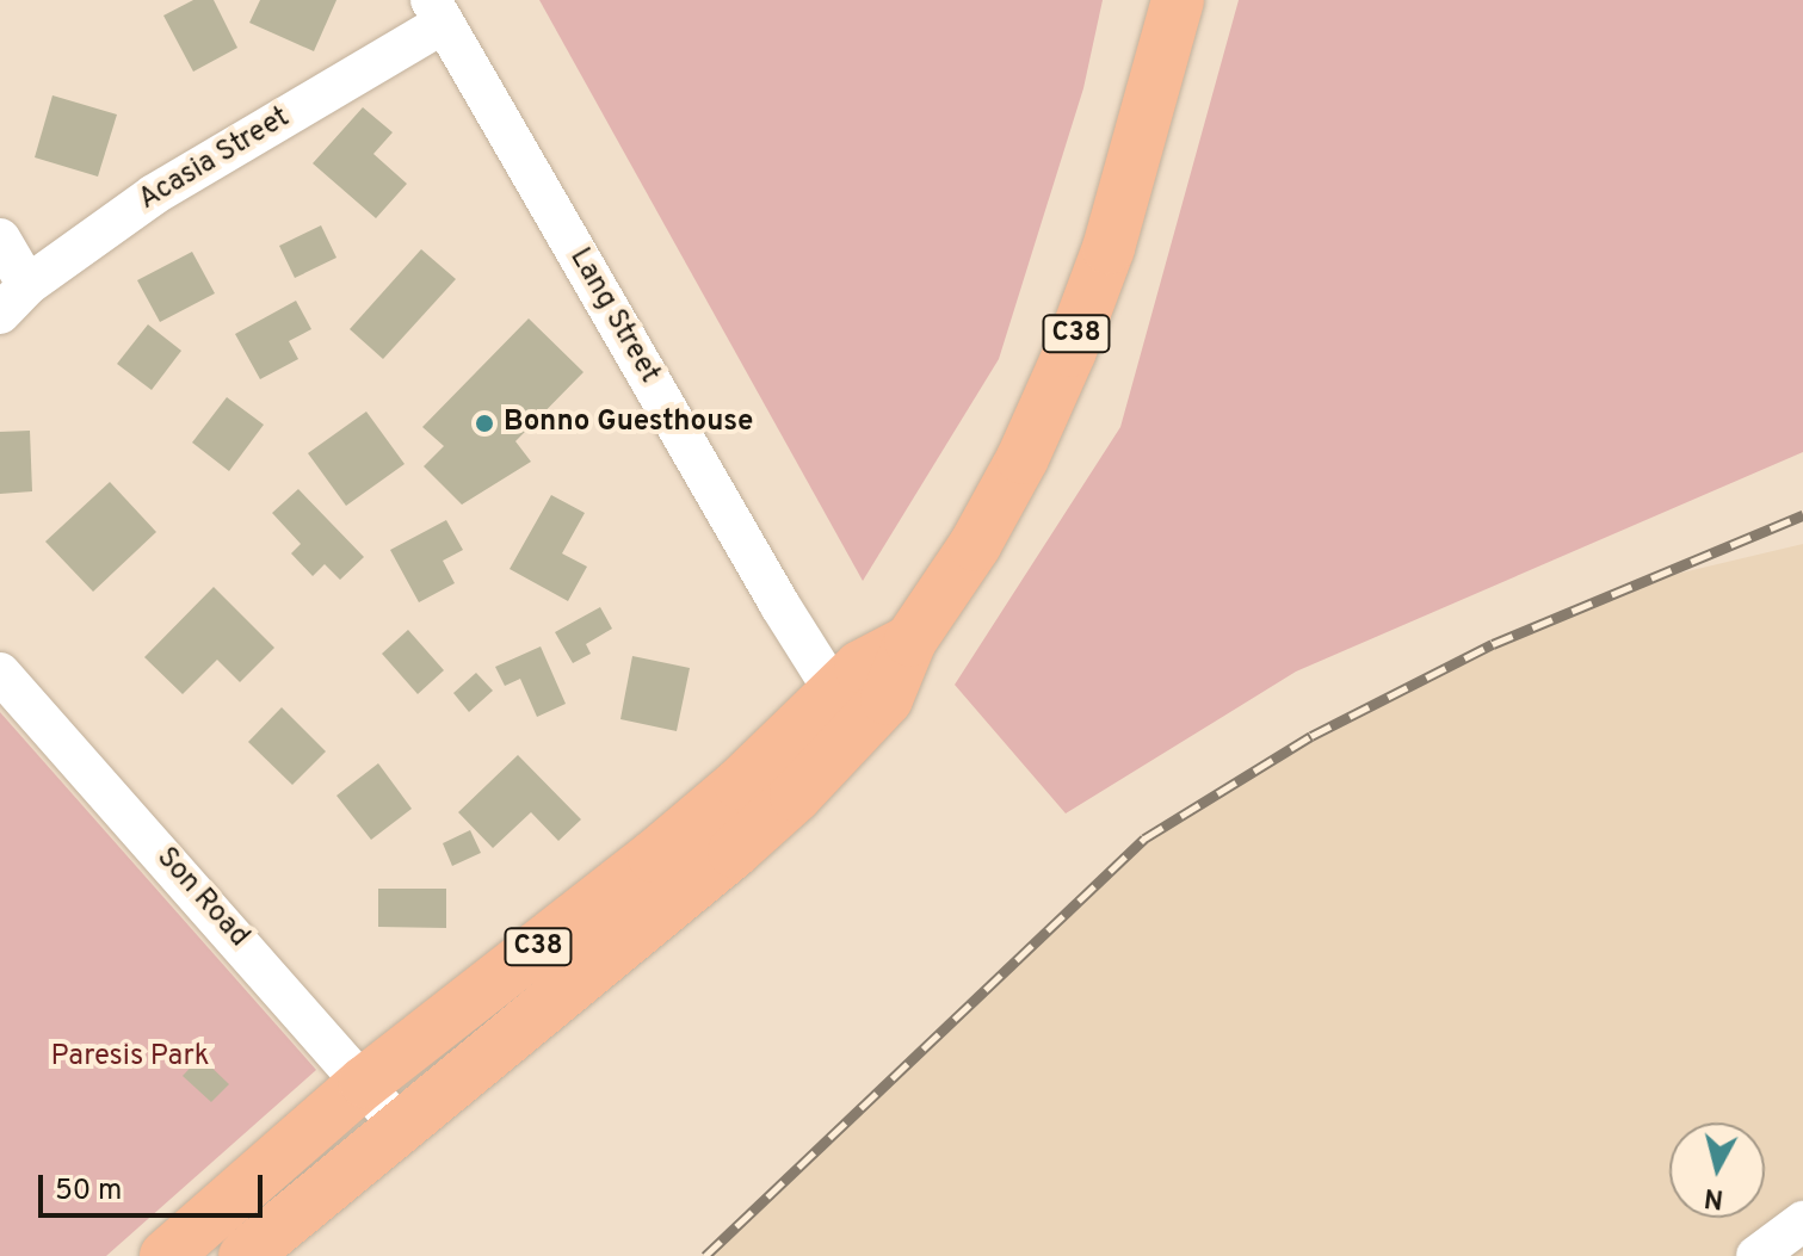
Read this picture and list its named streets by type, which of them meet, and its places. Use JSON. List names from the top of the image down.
{
  "streets": {
    "main road": ["C38"],
    "street": ["Acasia Street", "Lang Street", "Son Road"]
  },
  "crossings": [
    ["Acasia Street", "Lang Street"],
    ["Lang Street", "C38"],
    ["C38", "Son Road"]
  ],
  "parks": ["Paresis Park"],
  "places": ["Bonno Guesthouse"],
  "scale_bar": "50 m",
  "north": "bottom"
}
